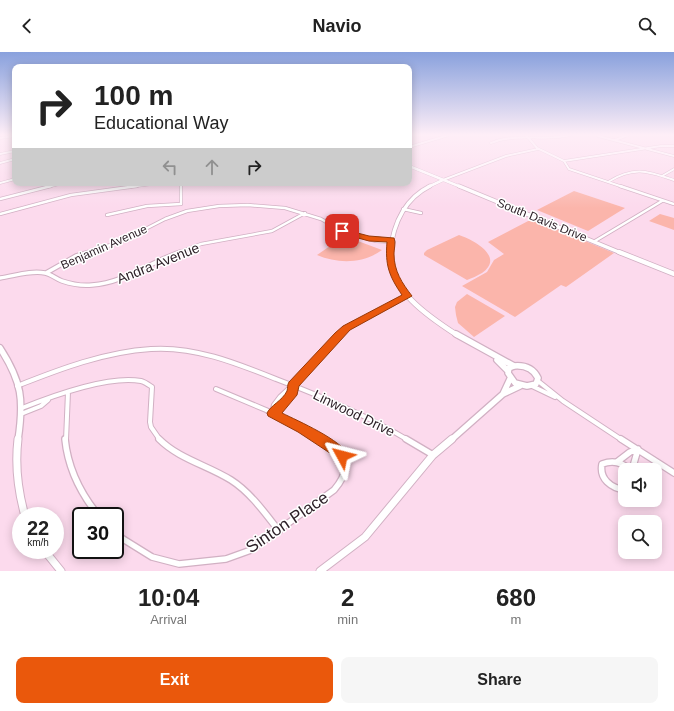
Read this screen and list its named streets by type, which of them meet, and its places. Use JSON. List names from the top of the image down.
{
  "streets": {
    "street": [
      "South Davis Drive",
      "Benjamin Avenue",
      "Andra Avenue",
      "Linwood Drive",
      "Sinton Place"
    ]
  },
  "crossings": [
    ["Benjamin Avenue", "Andra Avenue"]
  ],
  "page": {
    "header": "Navio",
    "turn": ["100 m", "Educational Way"],
    "speed": "22 km/h",
    "limit": "30",
    "eta": [
      "10:04",
      "Arrival",
      "2",
      "min",
      "680",
      "m"
    ],
    "buttons": ["Exit", "Share"]
  }
}
